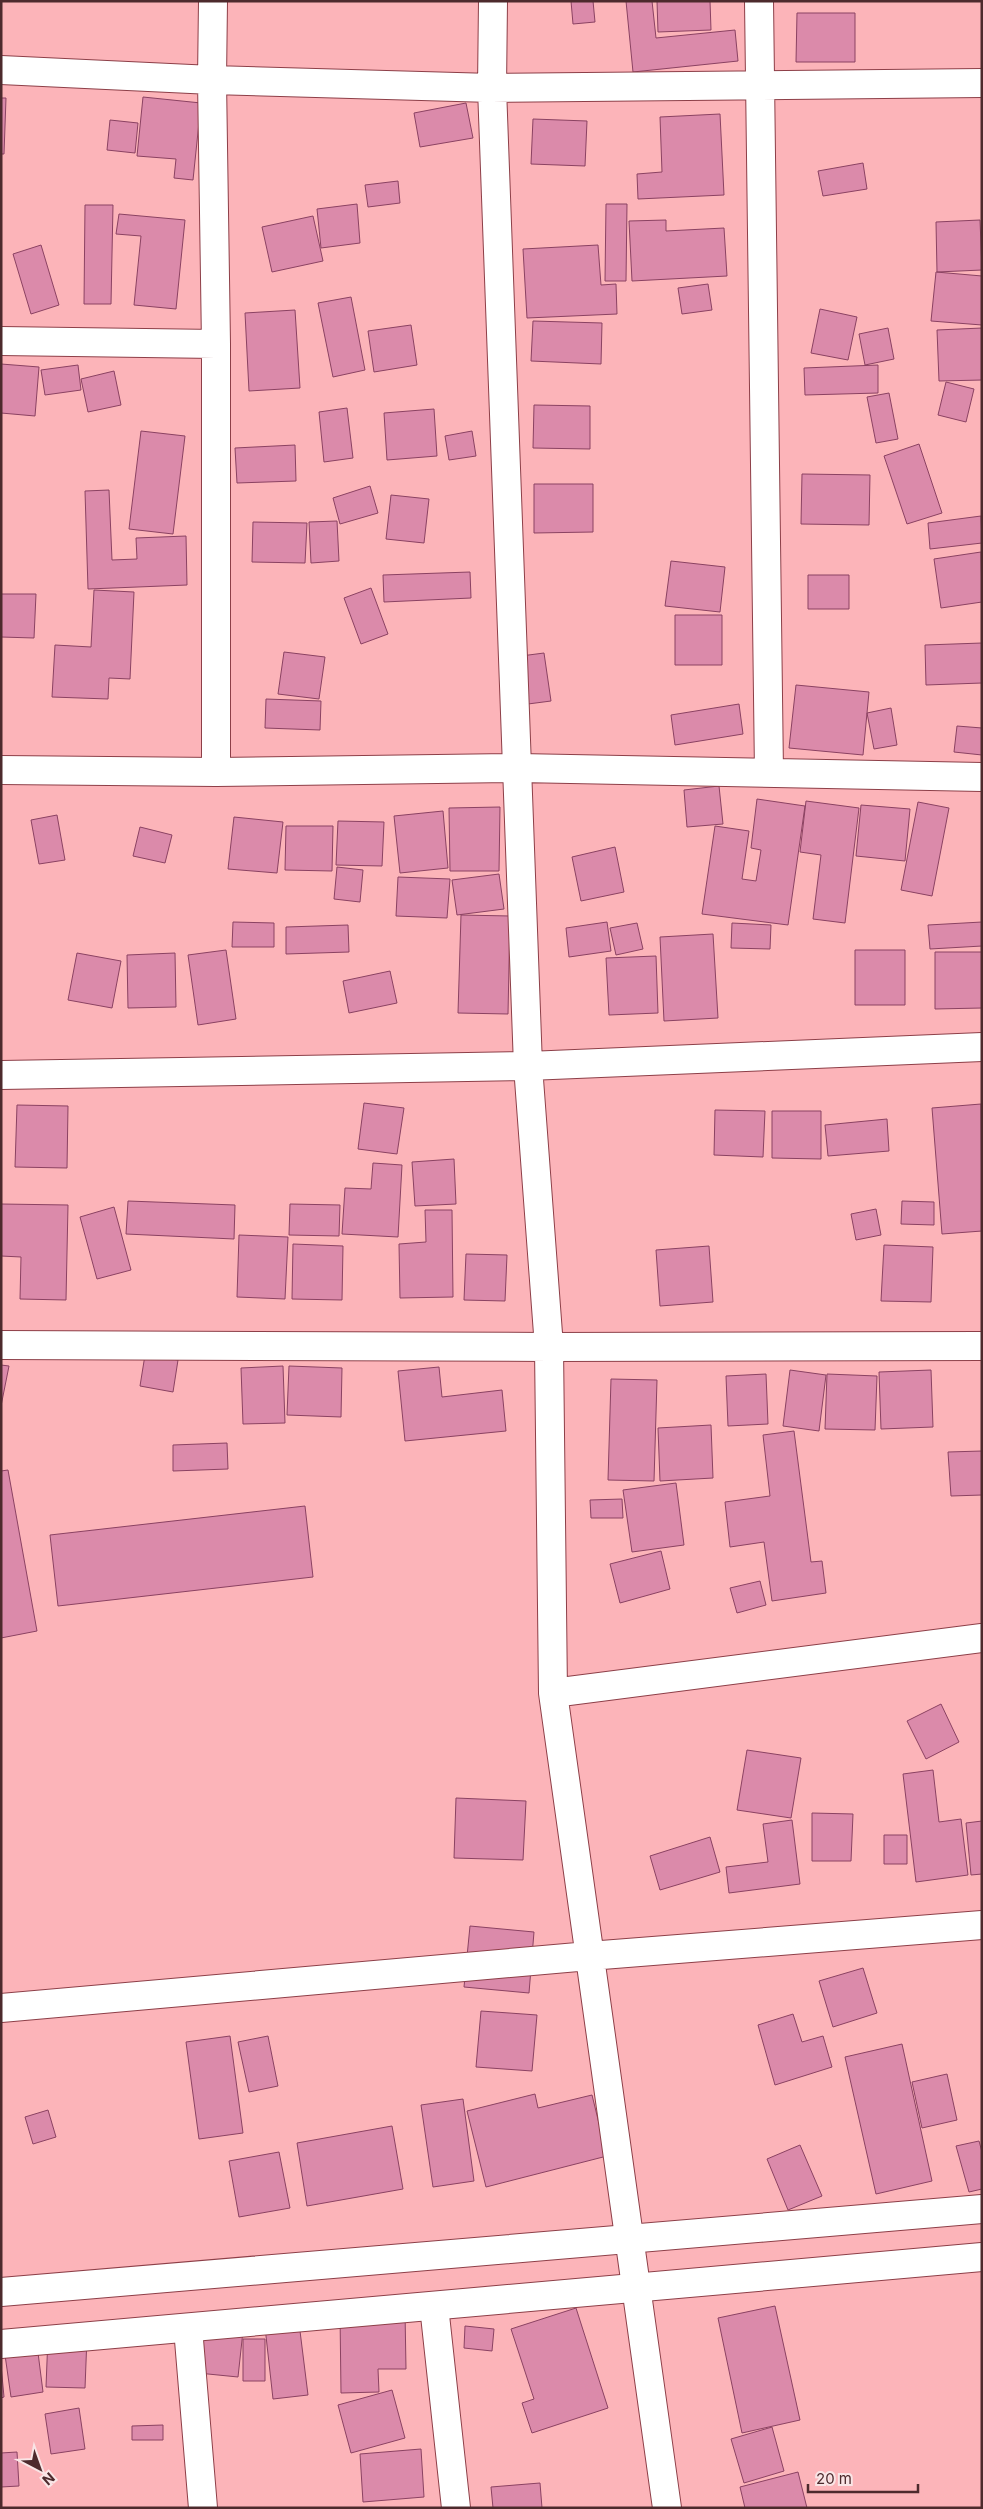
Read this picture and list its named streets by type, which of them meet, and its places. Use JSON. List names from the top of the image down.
{
  "scale_bar": "20 m",
  "north": "bottom right"
}
